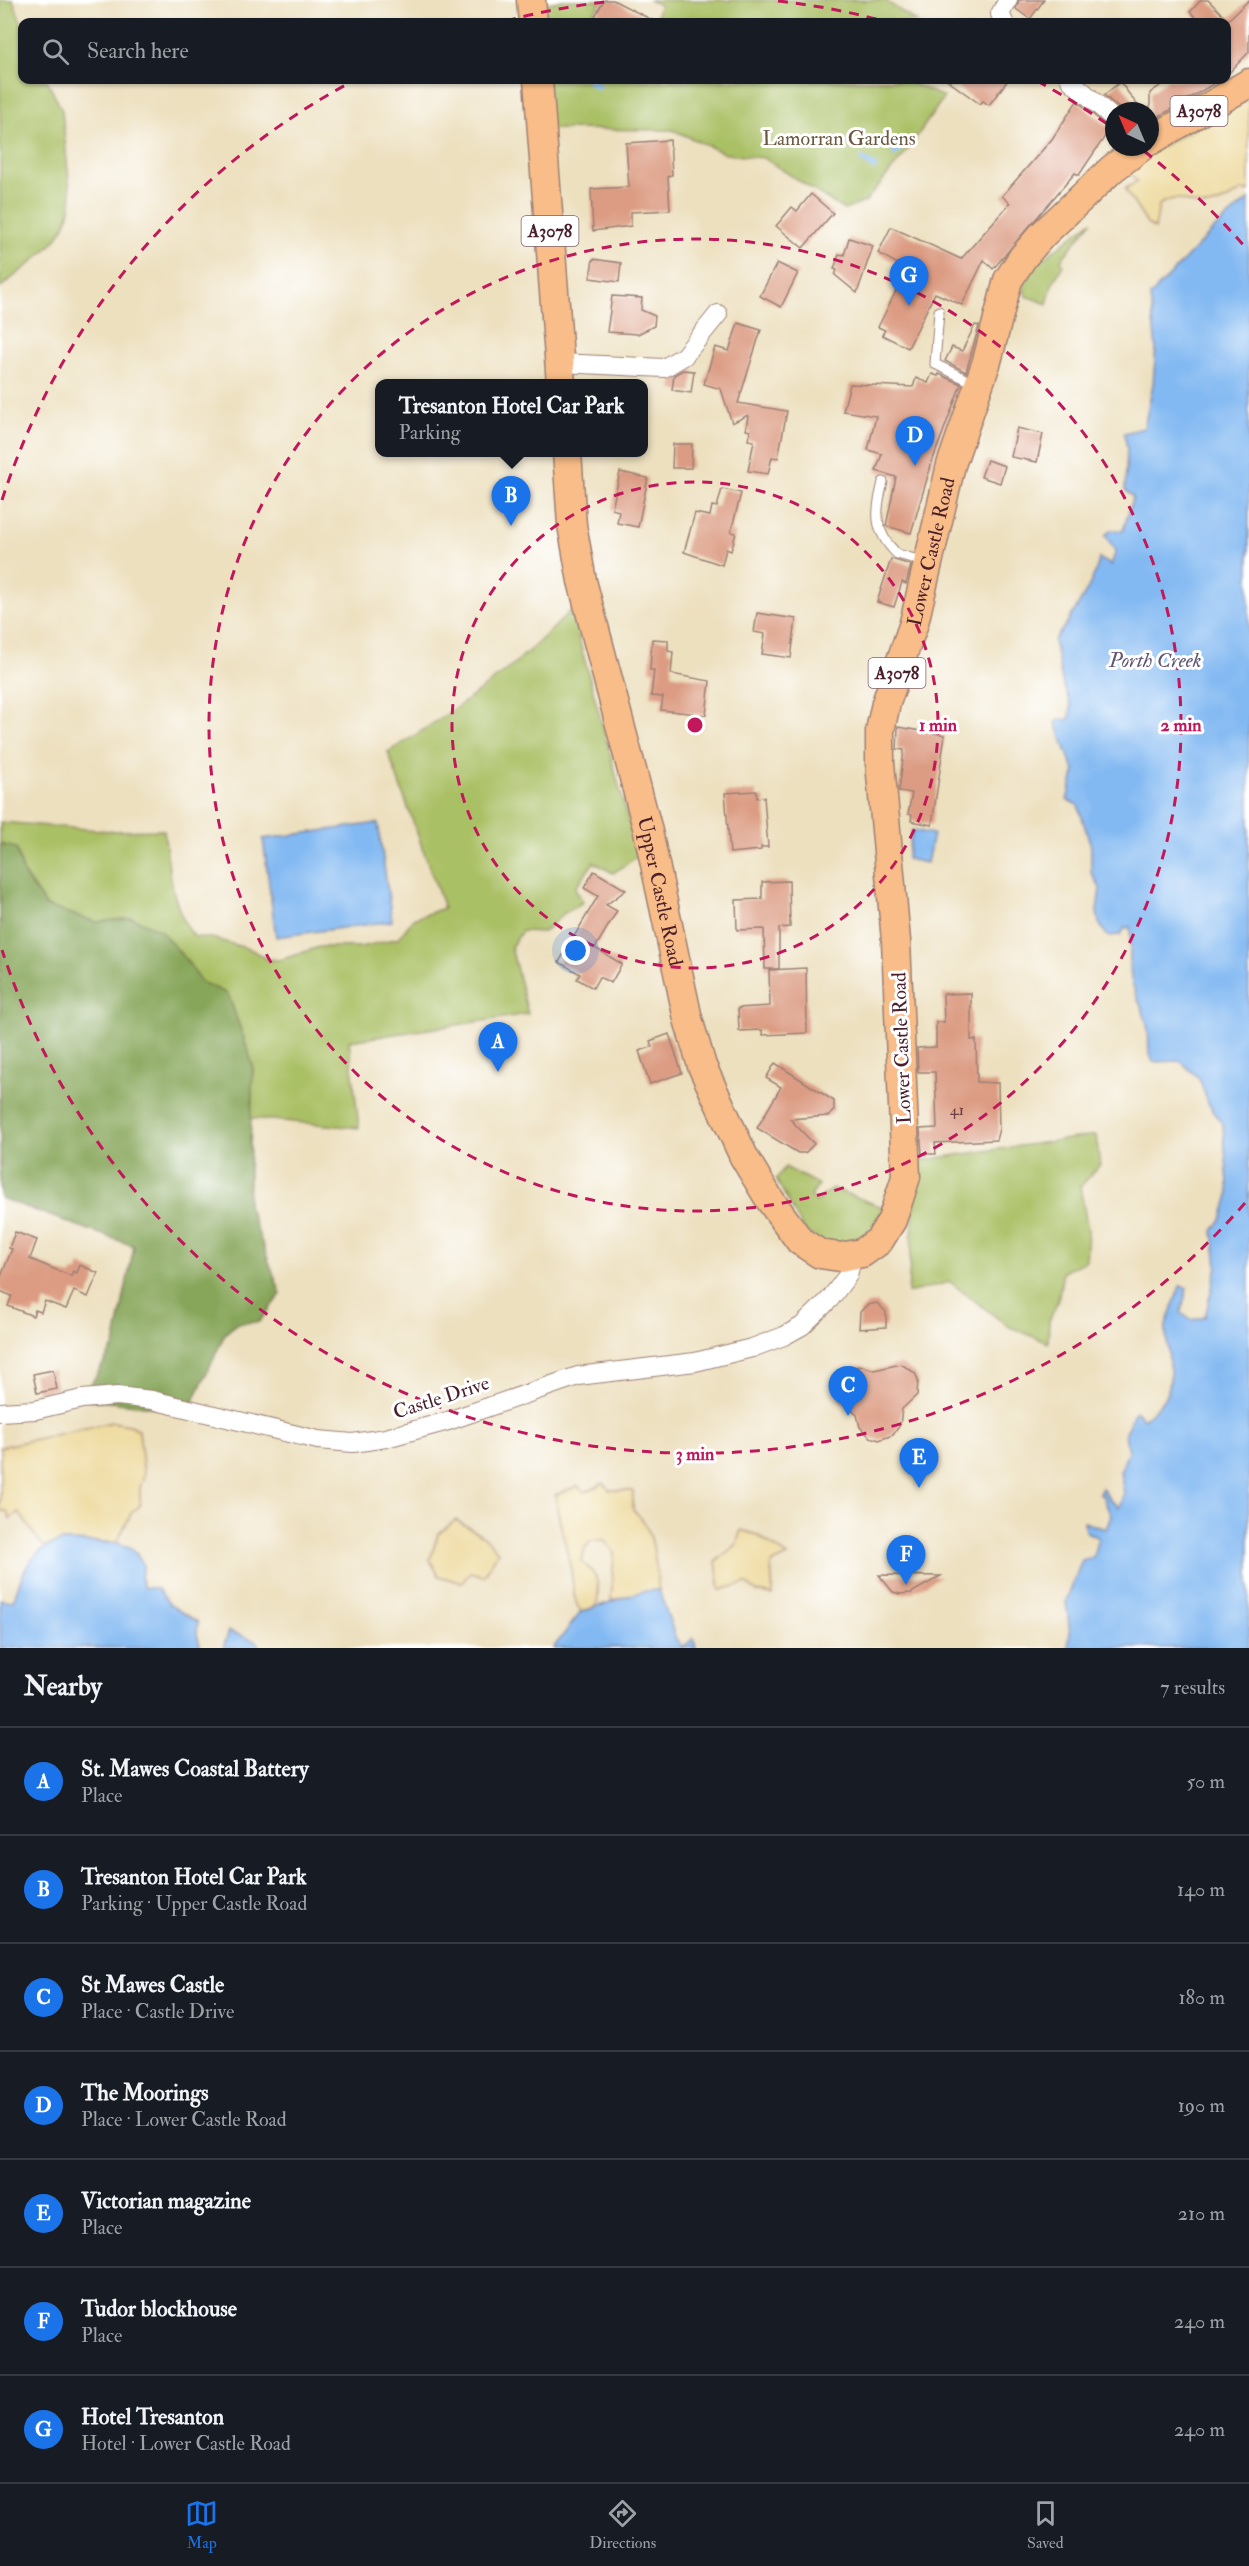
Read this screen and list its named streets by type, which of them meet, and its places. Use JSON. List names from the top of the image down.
{
  "streets": {
    "main road": ["A3078", "Lower Castle Road", "Upper Castle Road"],
    "street": ["Castle Drive"]
  },
  "crossings": [
    ["Lower Castle Road", "Upper Castle Road"],
    ["Lower Castle Road", "Castle Drive"],
    ["Upper Castle Road", "Castle Drive"]
  ],
  "water": ["Porth Creek"],
  "parks": ["Lamorran Gardens"],
  "house_numbers": ["41"],
  "north": "top left",
  "page": {
    "search": "Search here",
    "pins": [
      "G",
      "D",
      "B",
      "A",
      "C",
      "E",
      "F"
    ],
    "popup": ["Tresanton Hotel Car Park", "Parking"],
    "heading": ["Nearby", "7 results"],
    "list": [
      {
        "mark": "A",
        "name": "St. Mawes Coastal Battery",
        "note": "Place",
        "value": "50 m"
      },
      {
        "mark": "B",
        "name": "Tresanton Hotel Car Park",
        "note": "Parking · Upper Castle Road",
        "value": "140 m"
      },
      {
        "mark": "C",
        "name": "St Mawes Castle",
        "note": "Place · Castle Drive",
        "value": "180 m"
      },
      {
        "mark": "D",
        "name": "The Moorings",
        "note": "Place · Lower Castle Road",
        "value": "190 m"
      },
      {
        "mark": "E",
        "name": "Victorian magazine",
        "note": "Place",
        "value": "210 m"
      },
      {
        "mark": "F",
        "name": "Tudor blockhouse",
        "note": "Place",
        "value": "240 m"
      },
      {
        "mark": "G",
        "name": "Hotel Tresanton",
        "note": "Hotel · Lower Castle Road",
        "value": "240 m"
      }
    ],
    "nav": ["Map", "Directions", "Saved"]
  },
  "rings": ["1 min", "2 min", "3 min"]
}
